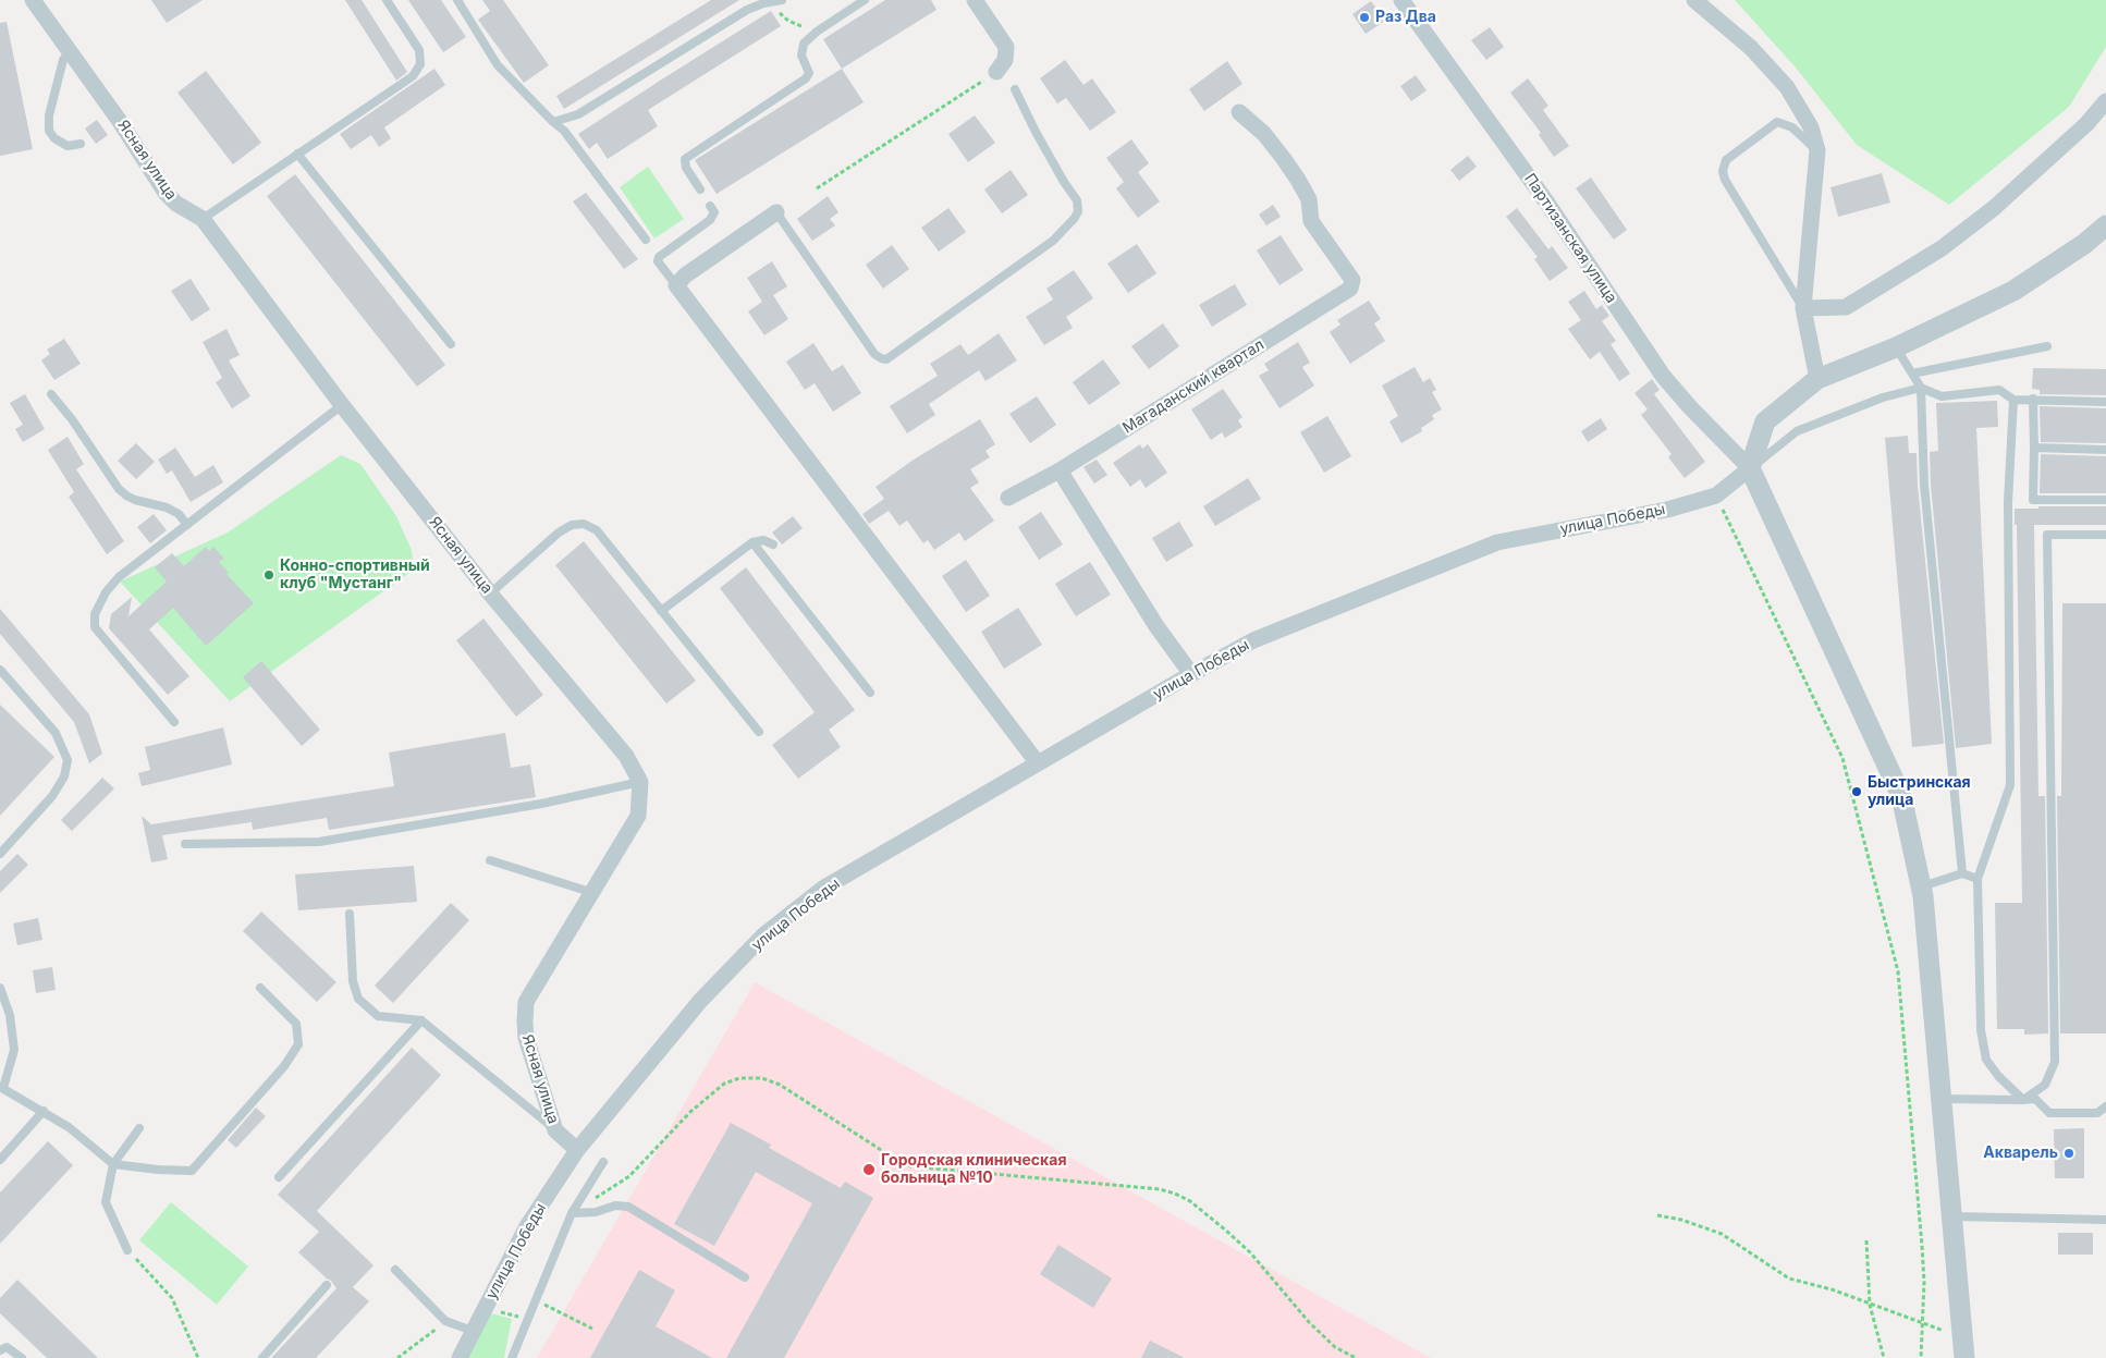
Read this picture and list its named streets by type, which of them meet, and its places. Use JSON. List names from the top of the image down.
{
  "streets": {
    "street": [
      "Ясная улица",
      "Партизанская улица",
      "Магаданский квартал",
      "улица Победы"
    ]
  },
  "crossings": [
    ["Ясная улица", "улица Победы"],
    ["Партизанская улица", "улица Победы"]
  ],
  "places": [
    "Раз Два",
    "Конно-спортивный клуб \"Мустанг\"",
    "Быстринская улица",
    "Акварель",
    "Городская клиническая больница №10"
  ]
}
